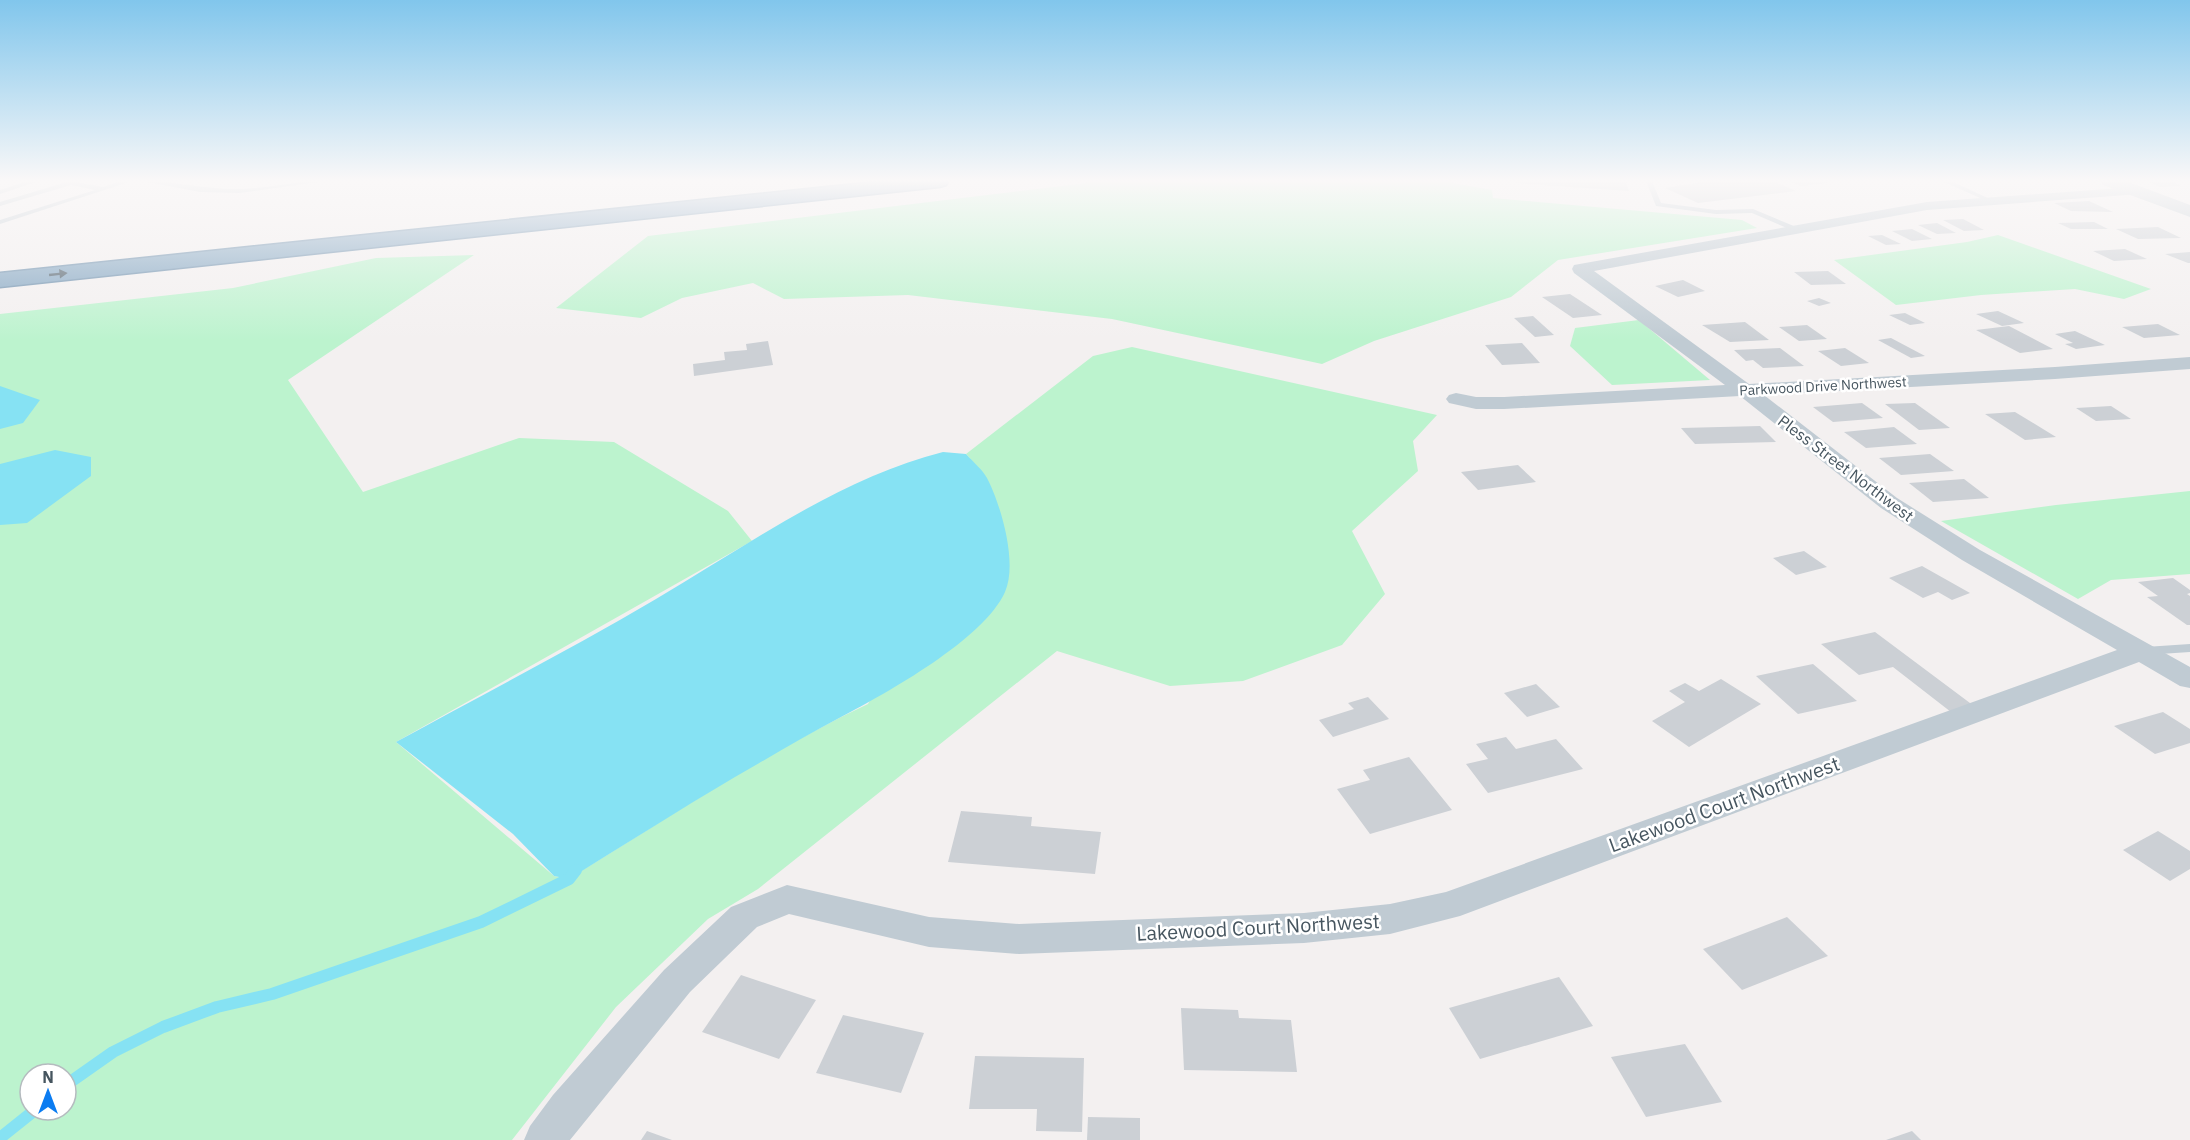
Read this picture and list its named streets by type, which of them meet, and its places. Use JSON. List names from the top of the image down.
{
  "streets": {
    "street": ["Parkwood Drive Northwest", "Pless Street Northwest", "Lakewood Court Northwest"]
  },
  "crossings": [
    ["Parkwood Drive Northwest", "Pless Street Northwest"],
    ["Pless Street Northwest", "Lakewood Court Northwest"]
  ],
  "north": "top"
}
